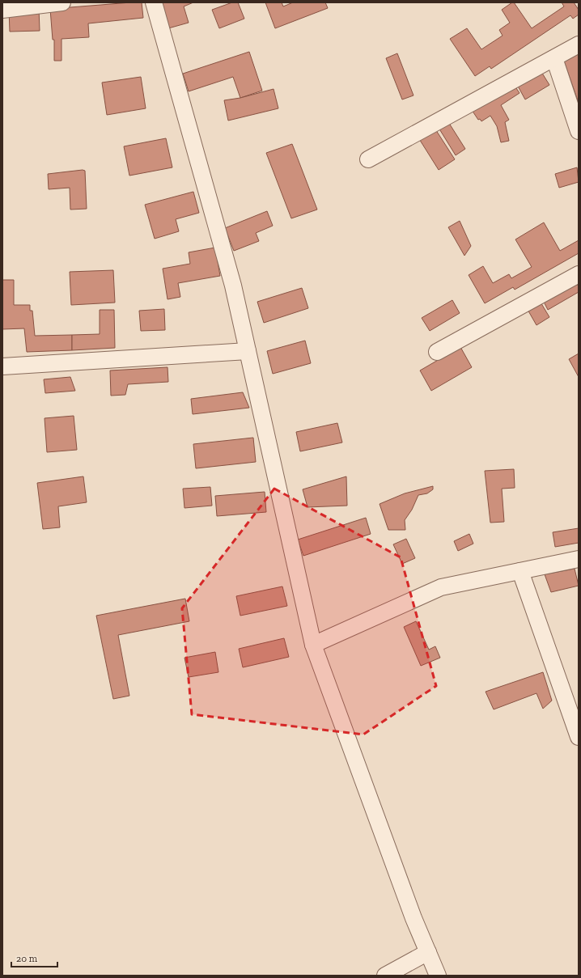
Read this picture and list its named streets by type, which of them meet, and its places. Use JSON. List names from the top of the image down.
{
  "scale_bar": "20 m"
}
